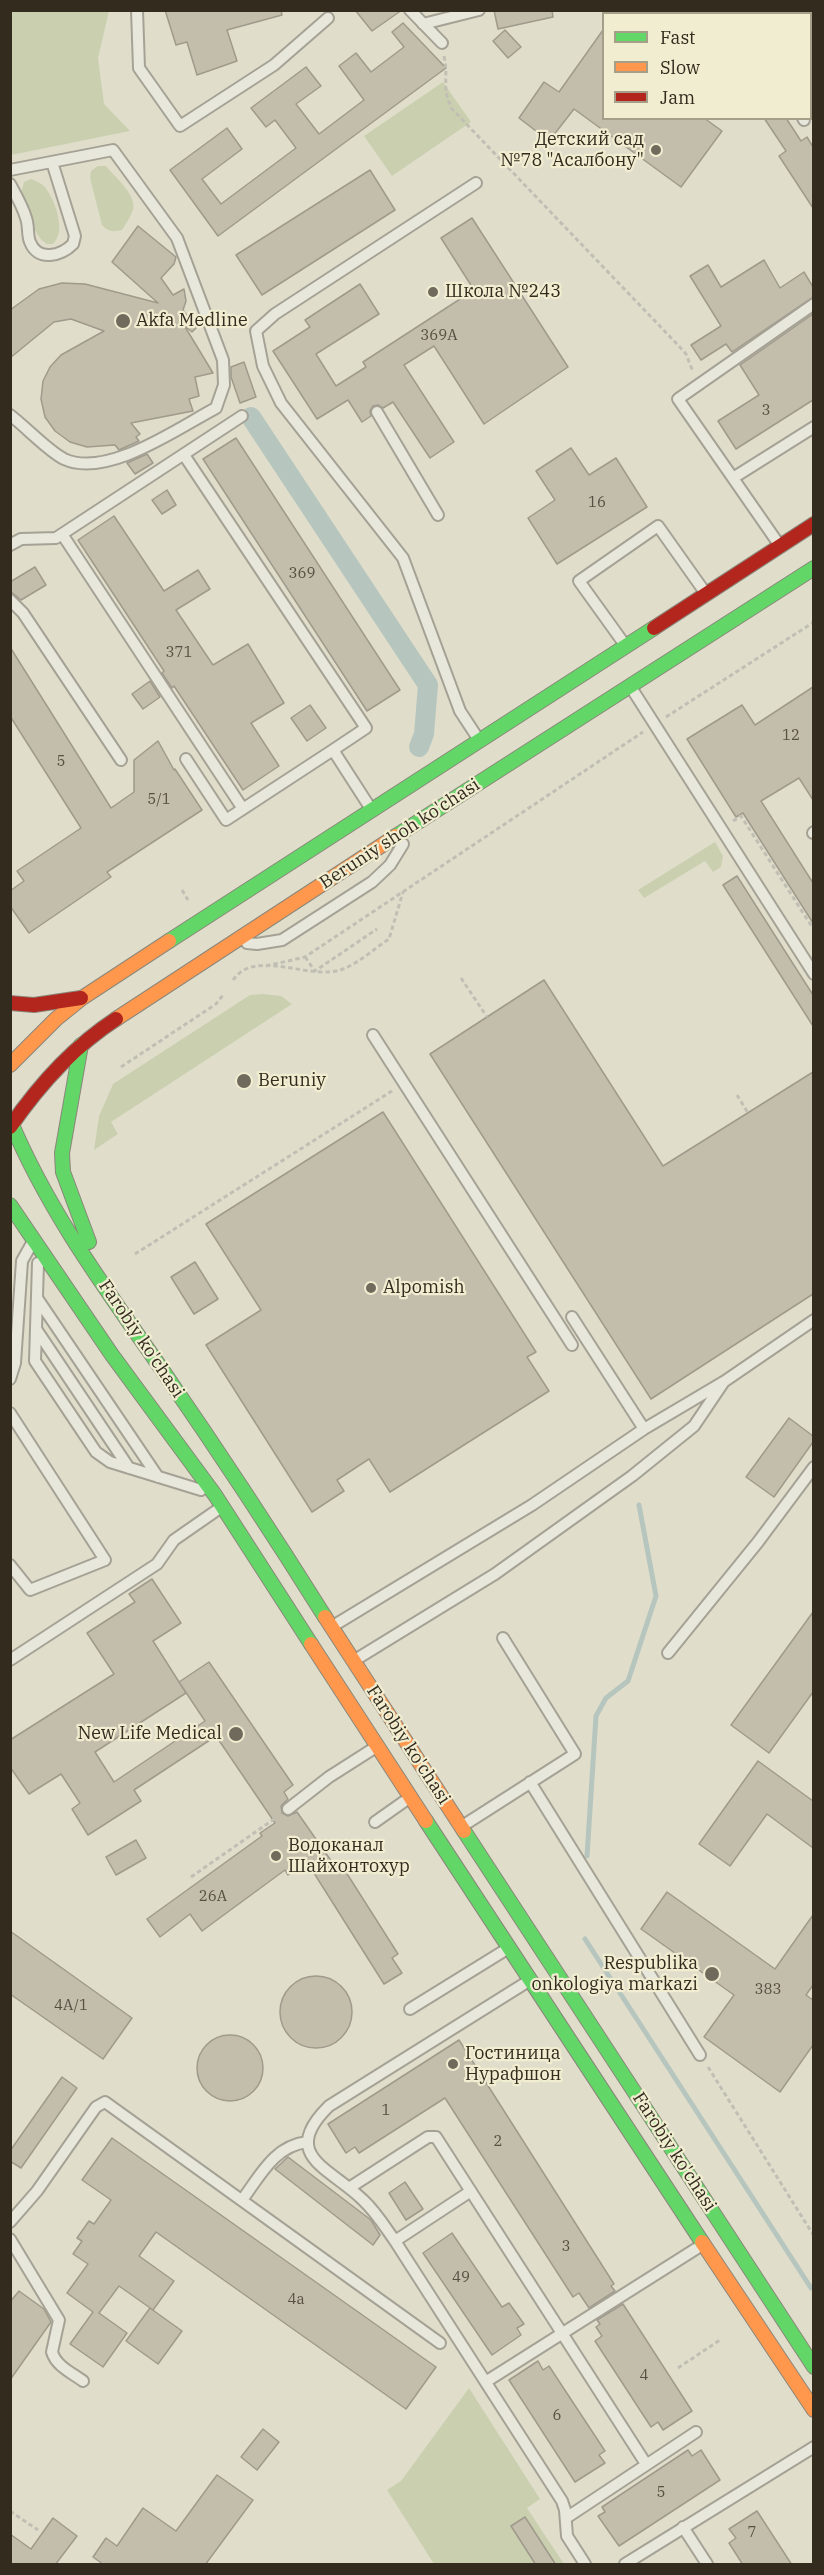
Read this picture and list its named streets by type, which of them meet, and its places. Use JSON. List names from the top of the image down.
{
  "streets": {
    "main road": ["Beruniy shoh ko'chasi", "Farobiy ko'chasi"]
  },
  "crossings": [
    ["Beruniy shoh ko'chasi", "Farobiy ko'chasi"]
  ],
  "places": [
    "Детский сад №78 \"Асалбону\"",
    "Школа №243",
    "Akfa Medline",
    "Beruniy",
    "Alpomish",
    "New Life Medical",
    "Водоканал Шайхонтохур",
    "Respublika onkologiya markazi",
    "Гостиница Нурафшон"
  ],
  "house_numbers": [
    "369A",
    "3",
    "16",
    "369",
    "371",
    "12",
    "5",
    "5/1",
    "26A",
    "383",
    "4A/1",
    "1",
    "2",
    "3",
    "49",
    "4а",
    "4",
    "6",
    "5",
    "7"
  ],
  "legend": ["Fast", "Slow", "Jam"]
}
